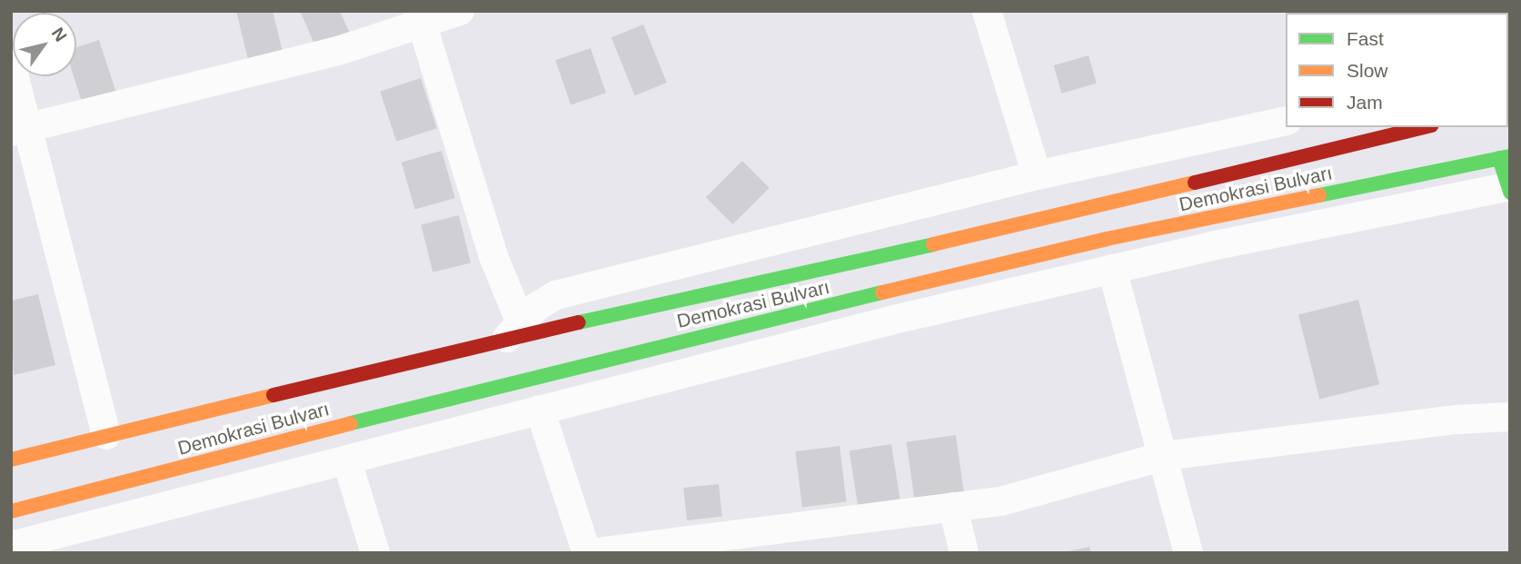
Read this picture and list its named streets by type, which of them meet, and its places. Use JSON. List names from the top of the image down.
{
  "streets": {
    "main road": ["Demokrasi Bulvarı"]
  },
  "legend": ["Fast", "Slow", "Jam"],
  "north": "top right"
}
